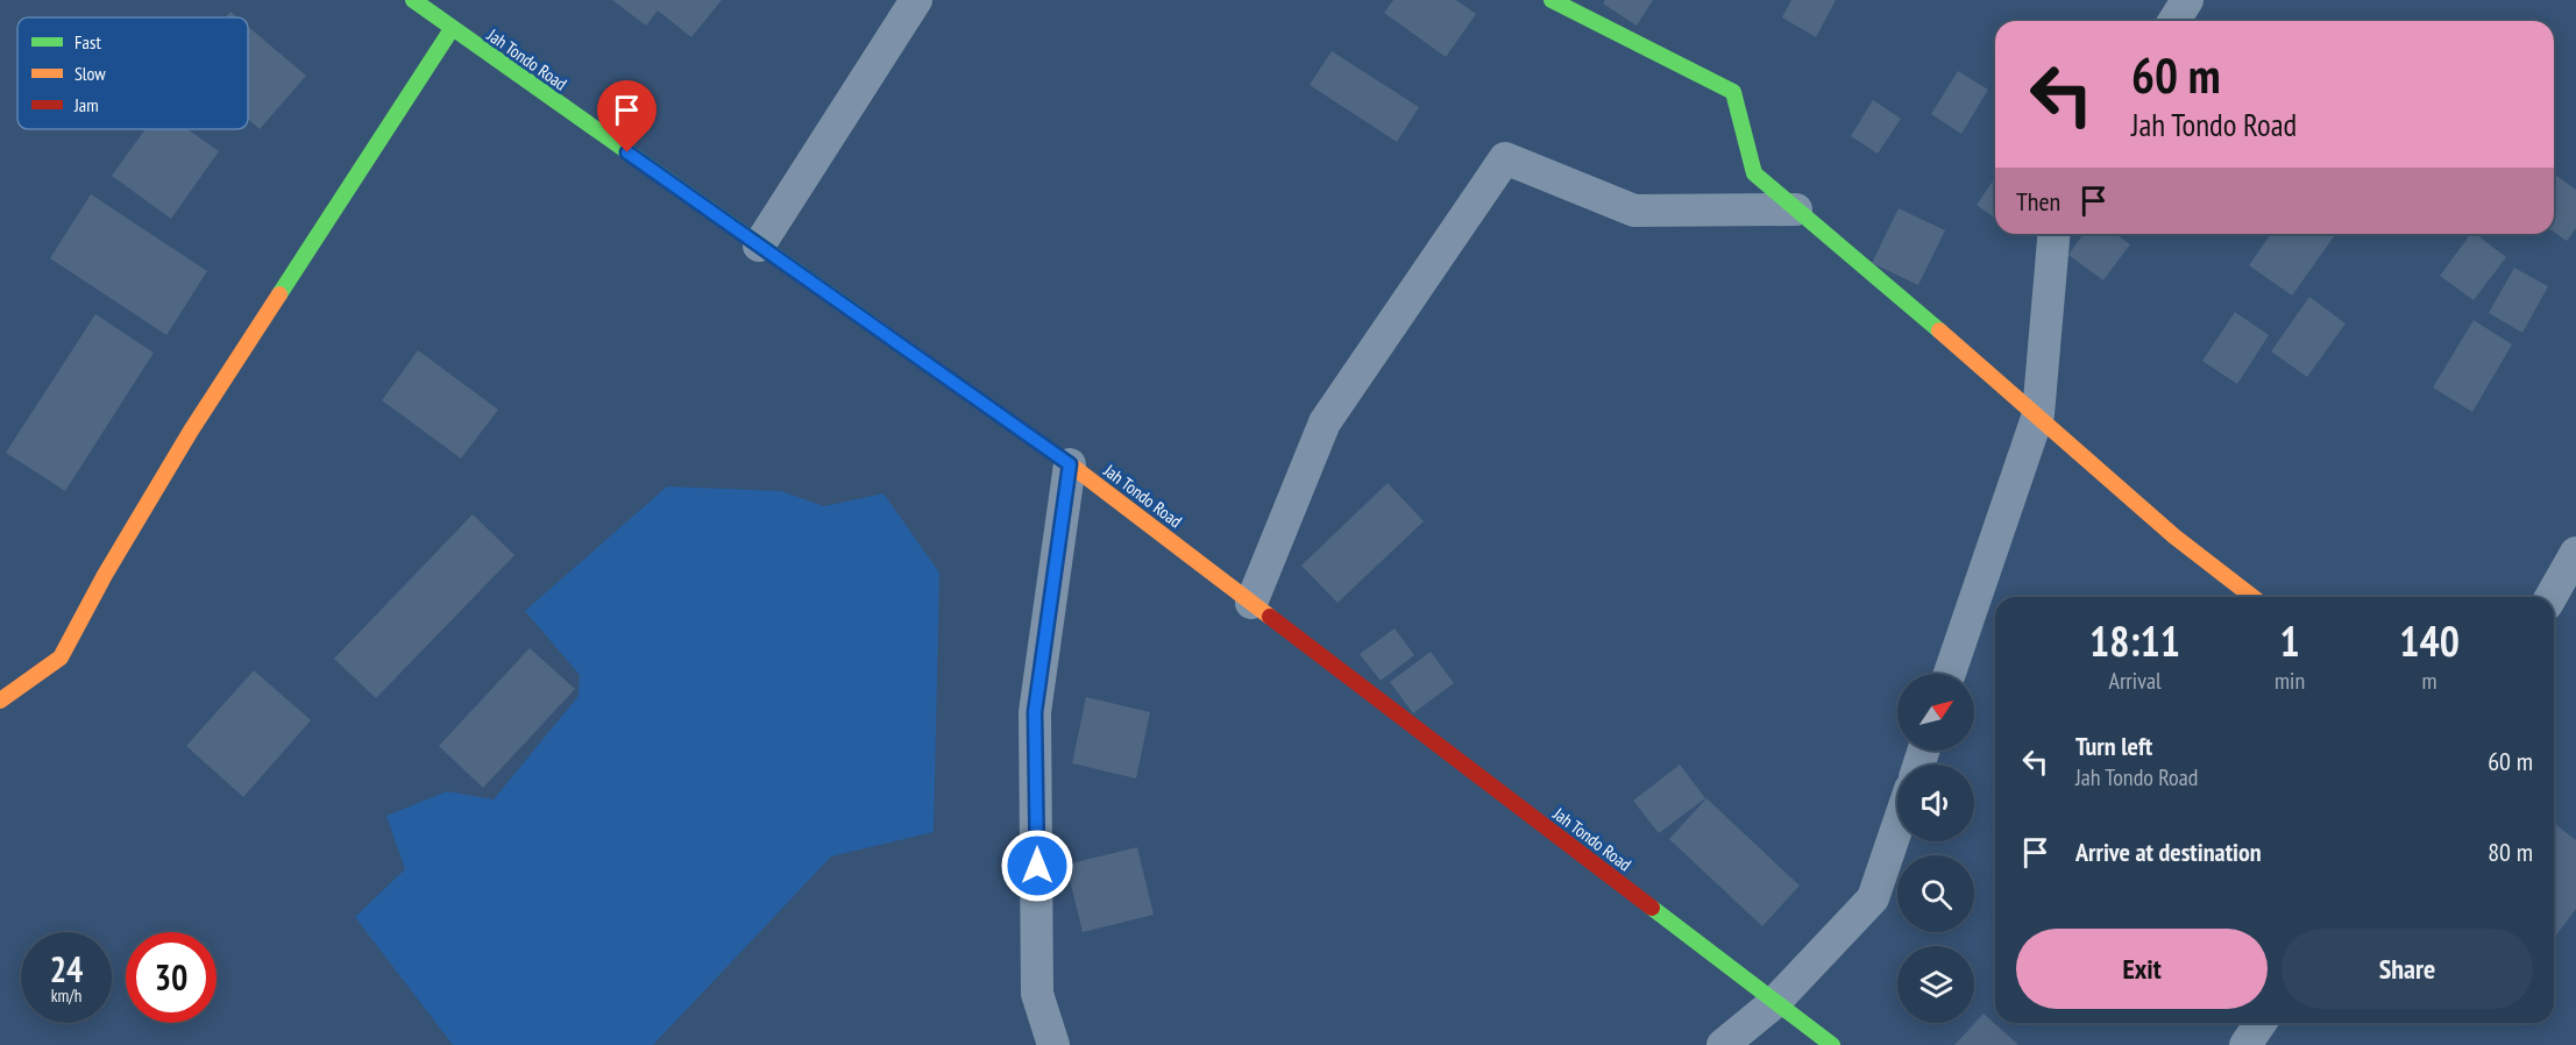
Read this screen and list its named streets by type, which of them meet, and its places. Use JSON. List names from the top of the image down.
{
  "streets": {
    "street": ["Jah Tondo Road"]
  },
  "legend": ["Fast", "Slow", "Jam"],
  "north": "top right",
  "page": {
    "turn": ["60 m", "Jah Tondo Road"],
    "then": "Then",
    "eta": [
      "18:11",
      "Arrival",
      "1",
      "min",
      "140",
      "m"
    ],
    "list": [
      {
        "name": "Turn left",
        "note": "Jah Tondo Road",
        "value": "60 m"
      },
      {
        "name": "Arrive at destination",
        "value": "80 m"
      }
    ],
    "buttons": ["Exit", "Share"],
    "speed": "24 km/h",
    "limit": "30"
  }
}
